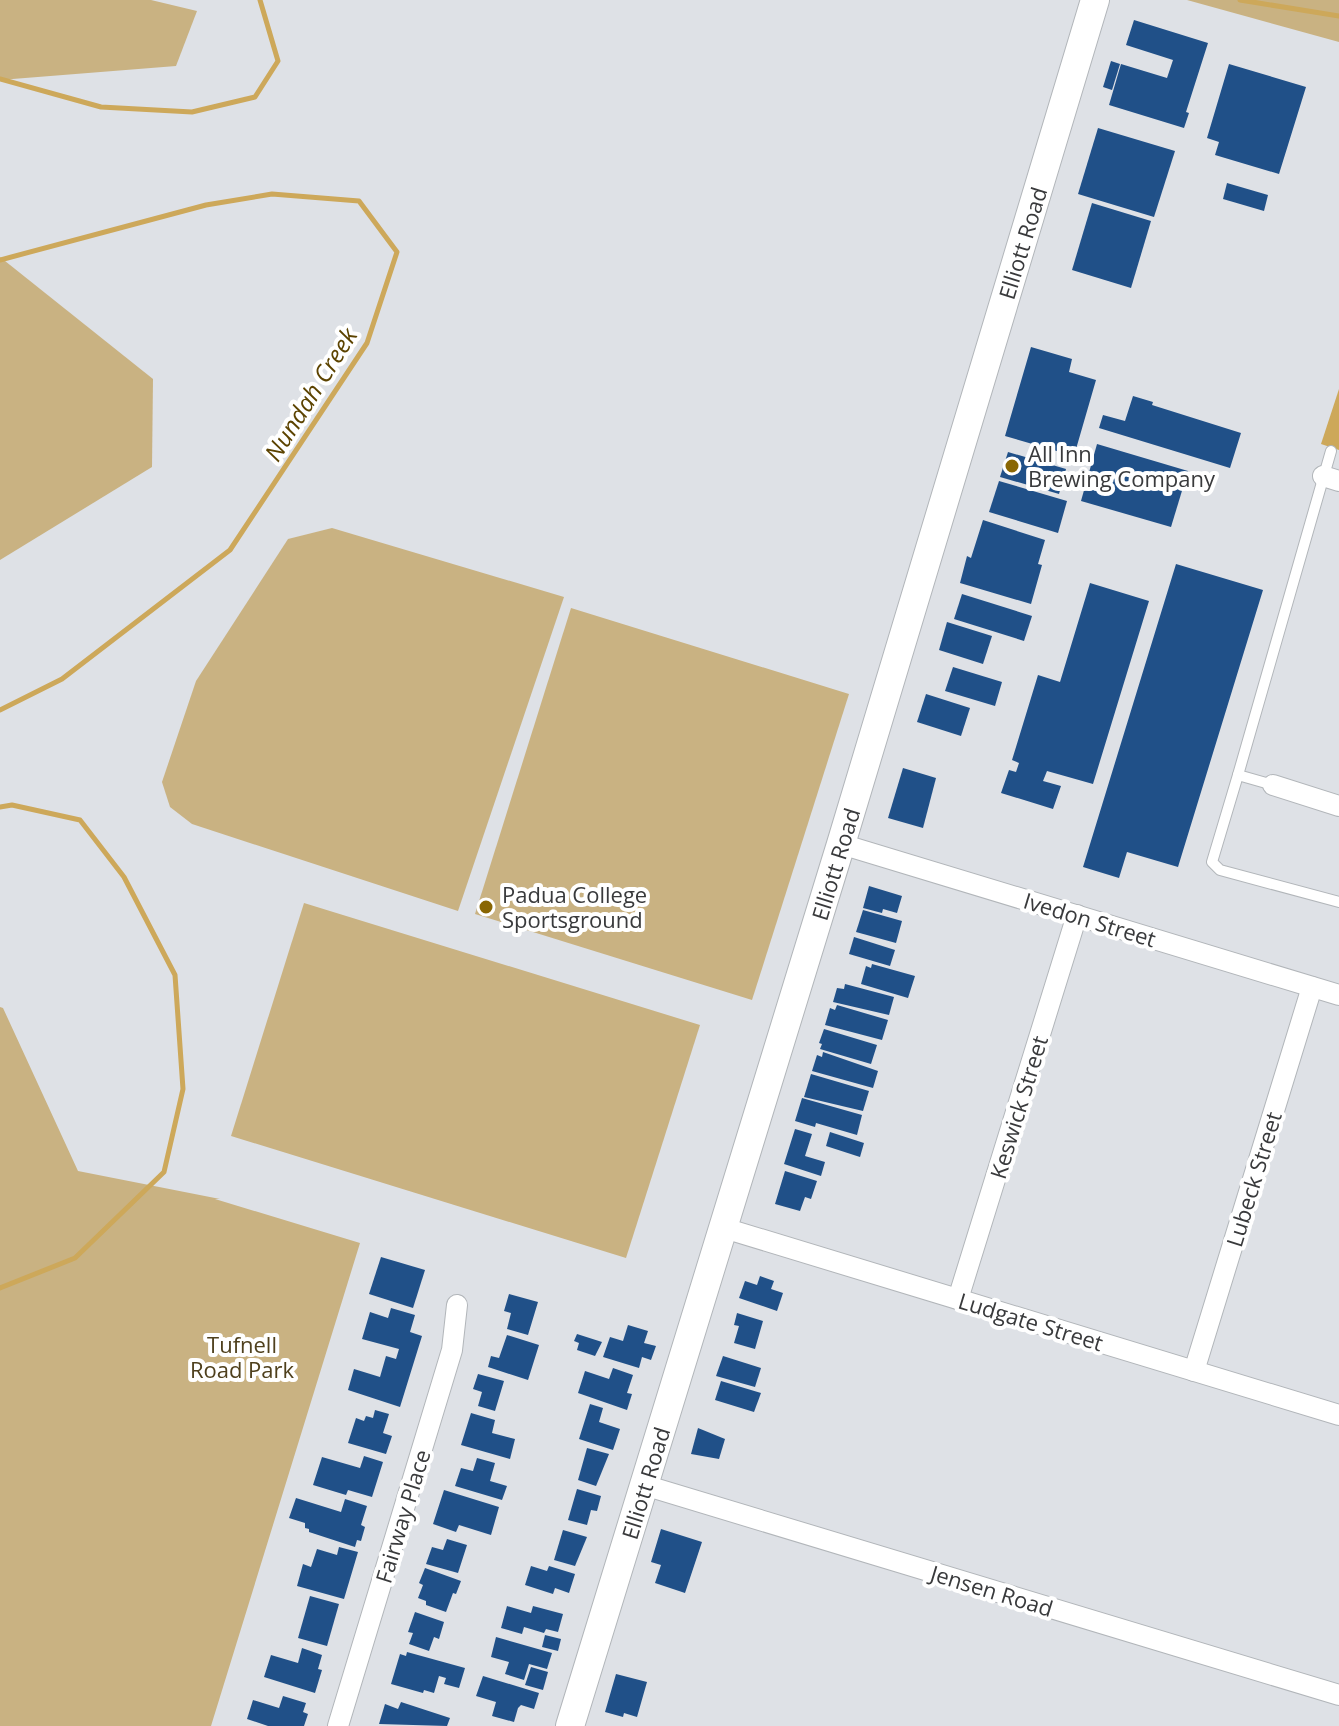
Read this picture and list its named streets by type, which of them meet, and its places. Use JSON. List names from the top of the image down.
{
  "streets": {
    "street": [
      "Elliott Road",
      "Ivedon Street",
      "Keswick Street",
      "Lubeck Street",
      "Ludgate Street",
      "Fairway Place",
      "Jensen Road"
    ]
  },
  "crossings": [
    ["Elliott Road", "Ivedon Street"],
    ["Elliott Road", "Ludgate Street"],
    ["Elliott Road", "Jensen Road"],
    ["Ivedon Street", "Keswick Street"],
    ["Ivedon Street", "Lubeck Street"],
    ["Keswick Street", "Ludgate Street"],
    ["Lubeck Street", "Ludgate Street"]
  ],
  "water": ["Nundah Creek"],
  "parks": ["Tufnell Road Park"],
  "places": ["All Inn Brewing Company", "Padua College Sportsground"]
}
